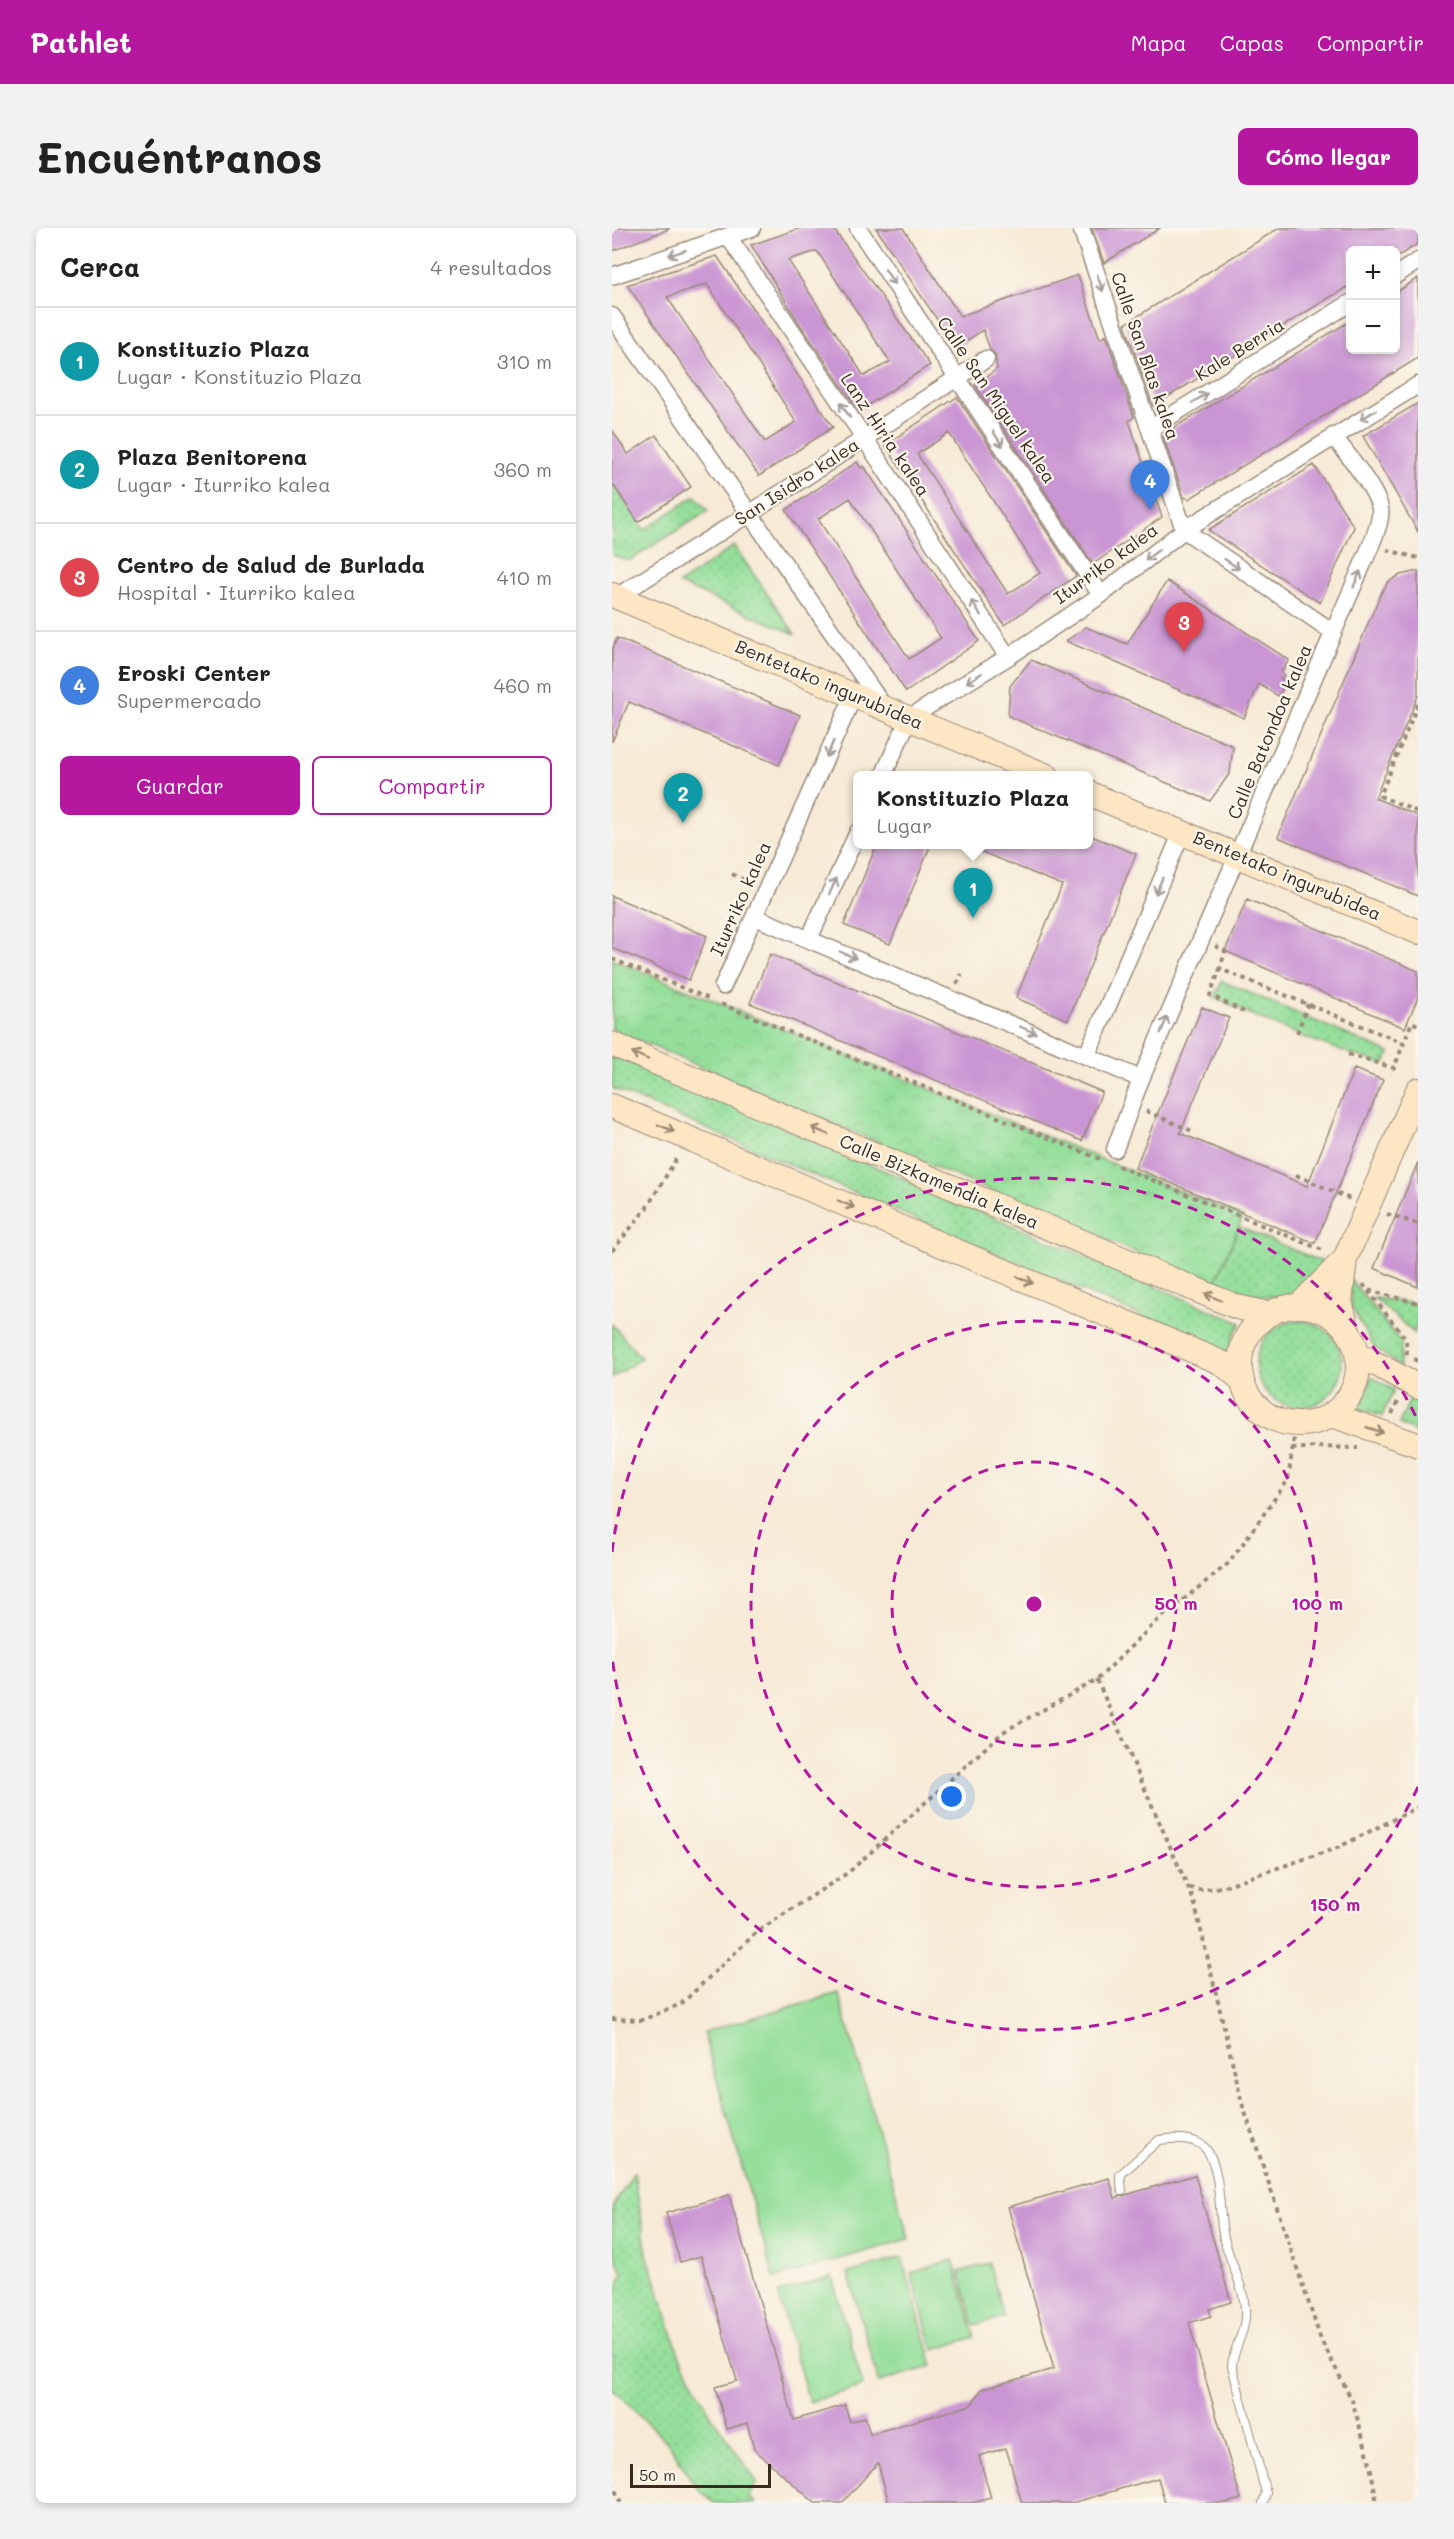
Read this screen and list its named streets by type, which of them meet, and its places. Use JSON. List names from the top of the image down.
{
  "streets": {
    "main road": ["Bentetako ingurubidea", "Calle Bizkamendia kalea"],
    "street": [
      "Kale Berria",
      "Calle San Blas kalea",
      "Calle San Miguel kalea",
      "Lanz Hiria kalea",
      "San Isidro kalea",
      "Iturriko kalea",
      "Calle Batondoa kalea"
    ]
  },
  "crossings": [
    ["Kale Berria", "Calle San Blas kalea"],
    ["Calle San Blas kalea", "Iturriko kalea"],
    ["Calle San Miguel kalea", "San Isidro kalea"],
    ["Calle San Miguel kalea", "Iturriko kalea"],
    ["Lanz Hiria kalea", "San Isidro kalea"],
    ["Lanz Hiria kalea", "Iturriko kalea"],
    ["San Isidro kalea", "Bentetako ingurubidea"],
    ["Iturriko kalea", "Bentetako ingurubidea"],
    ["Iturriko kalea", "Calle Batondoa kalea"],
    ["Bentetako ingurubidea", "Calle Batondoa kalea"]
  ],
  "one_way": [
    "Kale Berria",
    "Calle San Blas kalea",
    "Calle San Miguel kalea",
    "Iturriko kalea"
  ],
  "scale_bar": "50 m",
  "page": {
    "header": "Pathlet",
    "nav": ["Mapa", "Capas", "Compartir"],
    "buttons": [
      "Cómo llegar",
      ["Guardar", "Compartir"]
    ],
    "title": "Encuéntranos",
    "heading": ["Cerca", "4 resultados"],
    "map_buttons": ["+", "−"],
    "list": [
      {
        "mark": "1",
        "name": "Konstituzio Plaza",
        "note": "Lugar · Konstituzio Plaza",
        "value": "310 m"
      },
      {
        "mark": "2",
        "name": "Plaza Benitorena",
        "note": "Lugar · Iturriko kalea",
        "value": "360 m"
      },
      {
        "mark": "3",
        "name": "Centro de Salud de Burlada",
        "note": "Hospital · Iturriko kalea",
        "value": "410 m"
      },
      {
        "mark": "4",
        "name": "Eroski Center",
        "note": "Supermercado",
        "value": "460 m"
      }
    ],
    "pins": [
      "4",
      "3",
      "2",
      "1"
    ],
    "popup": ["Konstituzio Plaza", "Lugar"],
    "scale": "50 m"
  },
  "rings": ["50 m", "100 m", "150 m"]
}
